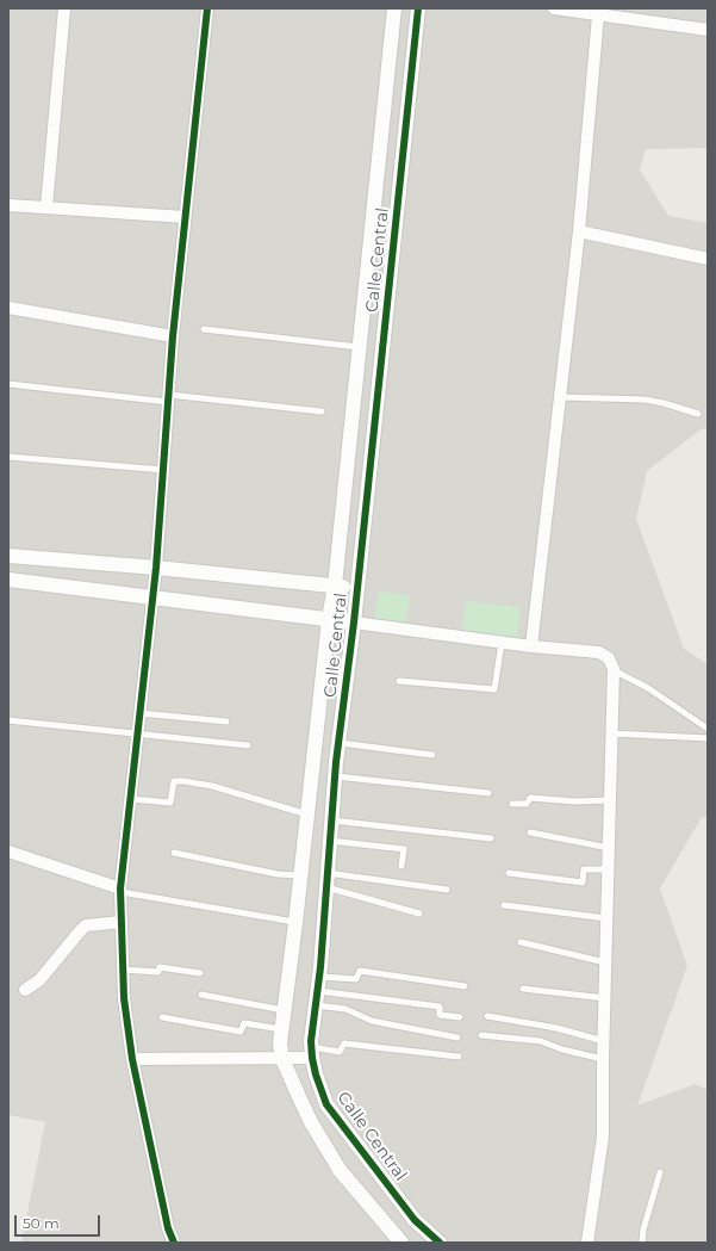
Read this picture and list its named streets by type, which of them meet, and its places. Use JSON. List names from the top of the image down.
{
  "streets": {
    "street": ["Calle Central"]
  },
  "scale_bar": "50 m"
}
